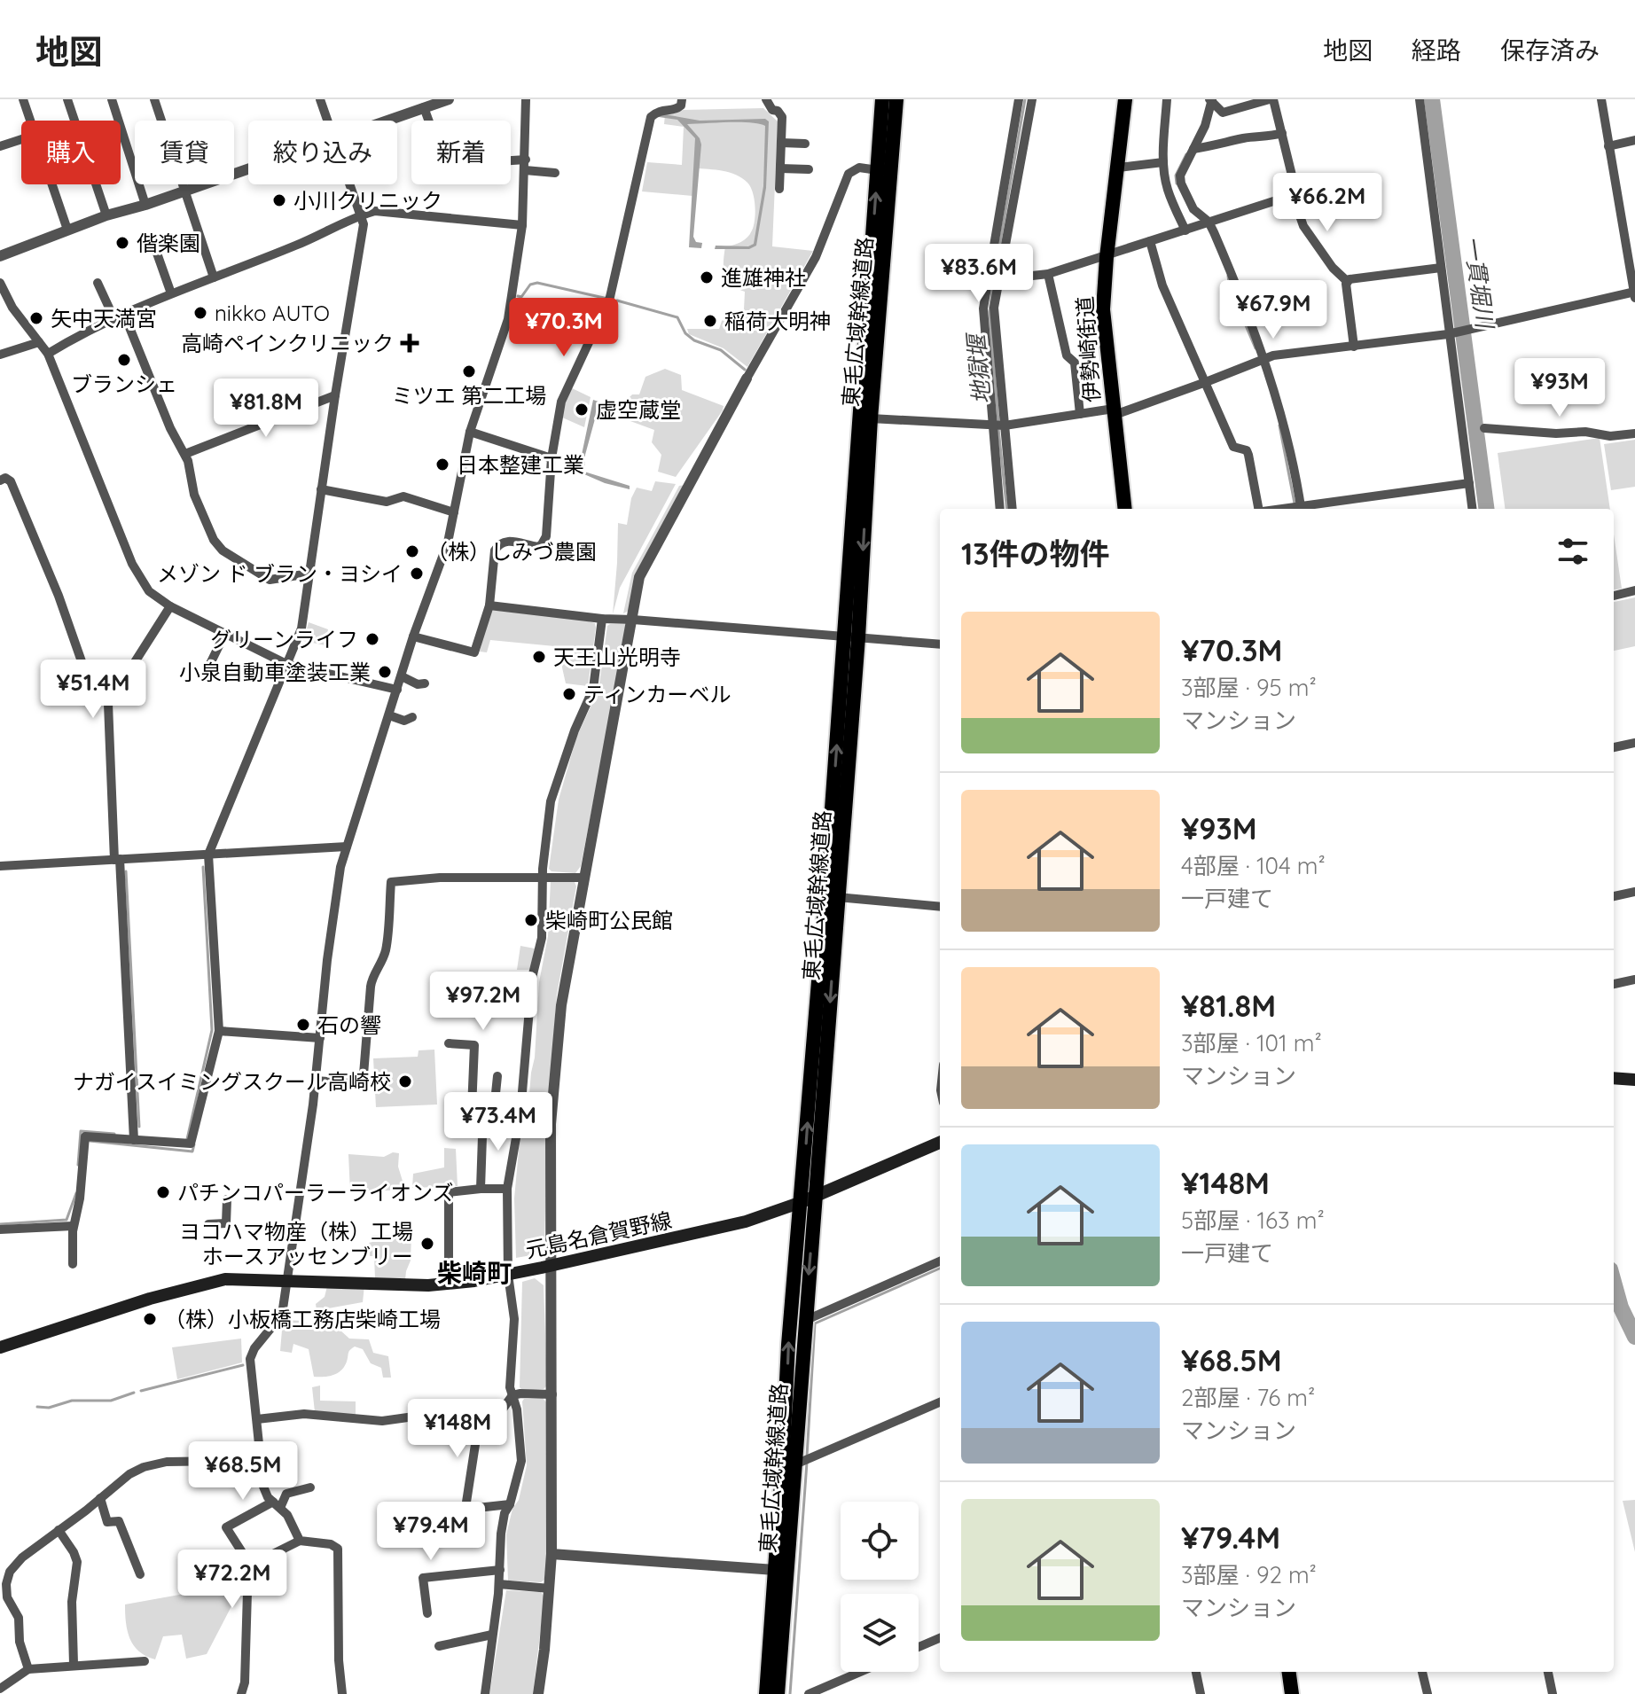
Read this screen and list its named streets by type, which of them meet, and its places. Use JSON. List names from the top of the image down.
{
  "streets": {
    "main road": ["東毛広域幹線道路", "伊勢崎街道", "元島名倉賀野線"]
  },
  "crossings": [
    ["東毛広域幹線道路", "元島名倉賀野線"]
  ],
  "districts": ["柴崎町"],
  "water": ["一貫堀川", "地獄堰"],
  "places": {
    "other": [
      "小川クリニック",
      "偕楽園",
      "進雄神社",
      "nikko AUTO",
      "矢中天満宮",
      "稲荷大明神",
      "ブランシェ",
      "ミツエ 第二工場",
      "虚空蔵堂",
      "日本整建工業",
      "（株）しみづ農園",
      "メゾン ド ブラン・ヨシイ",
      "グリーンライフ",
      "天王山光明寺",
      "小泉自動車塗装工業",
      "ティンカーベル",
      "柴崎町公民館",
      "石の響",
      "ナガイスイミングスクール高崎校",
      "パチンコパーラーライオンズ",
      "ヨコハマ物産（株）工場 ホースアッセンブリー",
      "（株）小板橋工務店柴崎工場"
    ],
    "health": ["高崎ペインクリニック"]
  },
  "page": {
    "header": "地図",
    "nav": ["地図", "経路", "保存済み"],
    "chip": [
      "購入",
      "賃貸",
      "絞り込み",
      "新着"
    ],
    "price": [
      "¥66.2M",
      "¥83.6M",
      "¥67.9M",
      "¥70.3M",
      "¥93M",
      "¥81.8M",
      "¥51.4M",
      "¥97.2M",
      "¥73.4M",
      "¥148M",
      "¥68.5M",
      "¥79.4M",
      "¥72.2M"
    ],
    "heading": "13件の物件",
    "list": [
      {
        "name": "¥70.3M",
        "note": "3部屋 · 95 m² · マンション"
      },
      {
        "name": "¥93M",
        "note": "4部屋 · 104 m² · 一戸建て"
      },
      {
        "name": "¥81.8M",
        "note": "3部屋 · 101 m² · マンション"
      },
      {
        "name": "¥148M",
        "note": "5部屋 · 163 m² · 一戸建て"
      },
      {
        "name": "¥68.5M",
        "note": "2部屋 · 76 m² · マンション"
      },
      {
        "name": "¥79.4M",
        "note": "3部屋 · 92 m² · マンション"
      }
    ]
  }
}
